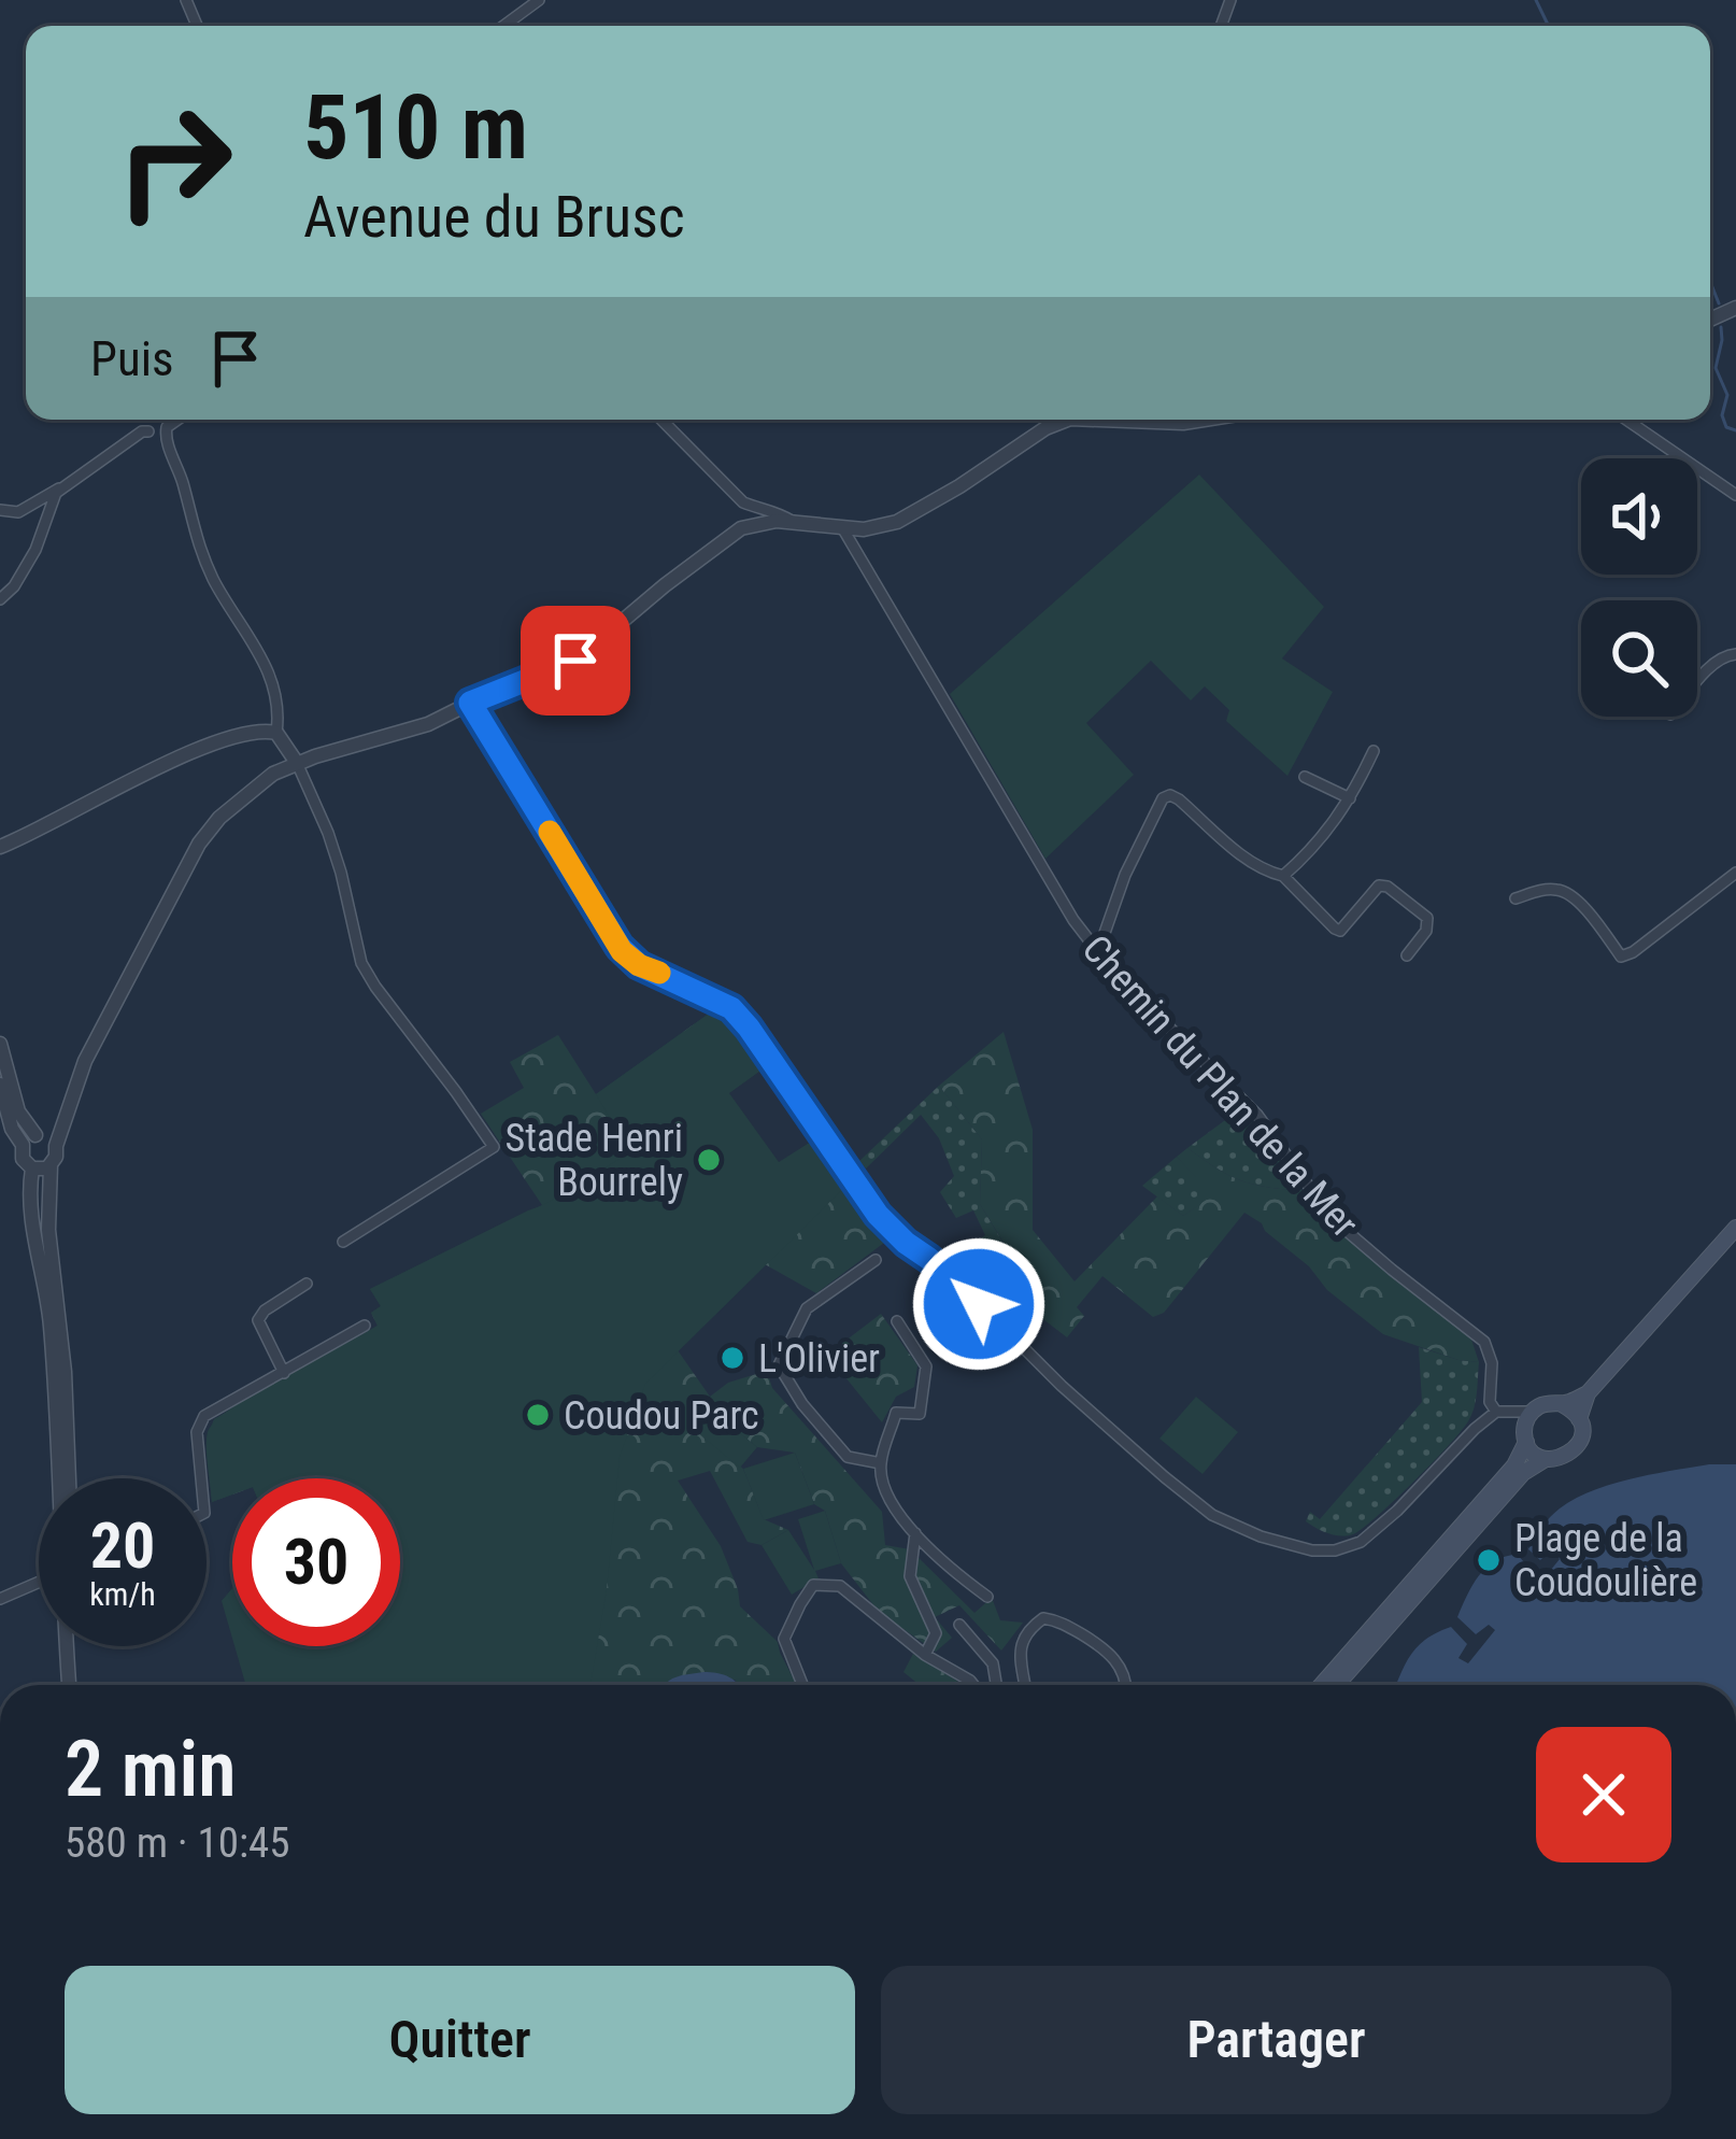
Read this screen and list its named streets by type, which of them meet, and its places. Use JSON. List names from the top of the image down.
{
  "streets": {
    "street": ["Chemin du Plan de la Mer"]
  },
  "places": [
    "Stade Henri Bourrely",
    "L'Olivier",
    "Coudou Parc",
    "Plage de la Coudoulière"
  ],
  "page": {
    "turn": ["510 m", "Avenue du Brusc"],
    "then": "Puis",
    "speed": "20 km/h",
    "limit": "30",
    "heading": ["2 min", "580 m · 10:45"],
    "buttons": ["Quitter", "Partager"]
  }
}
